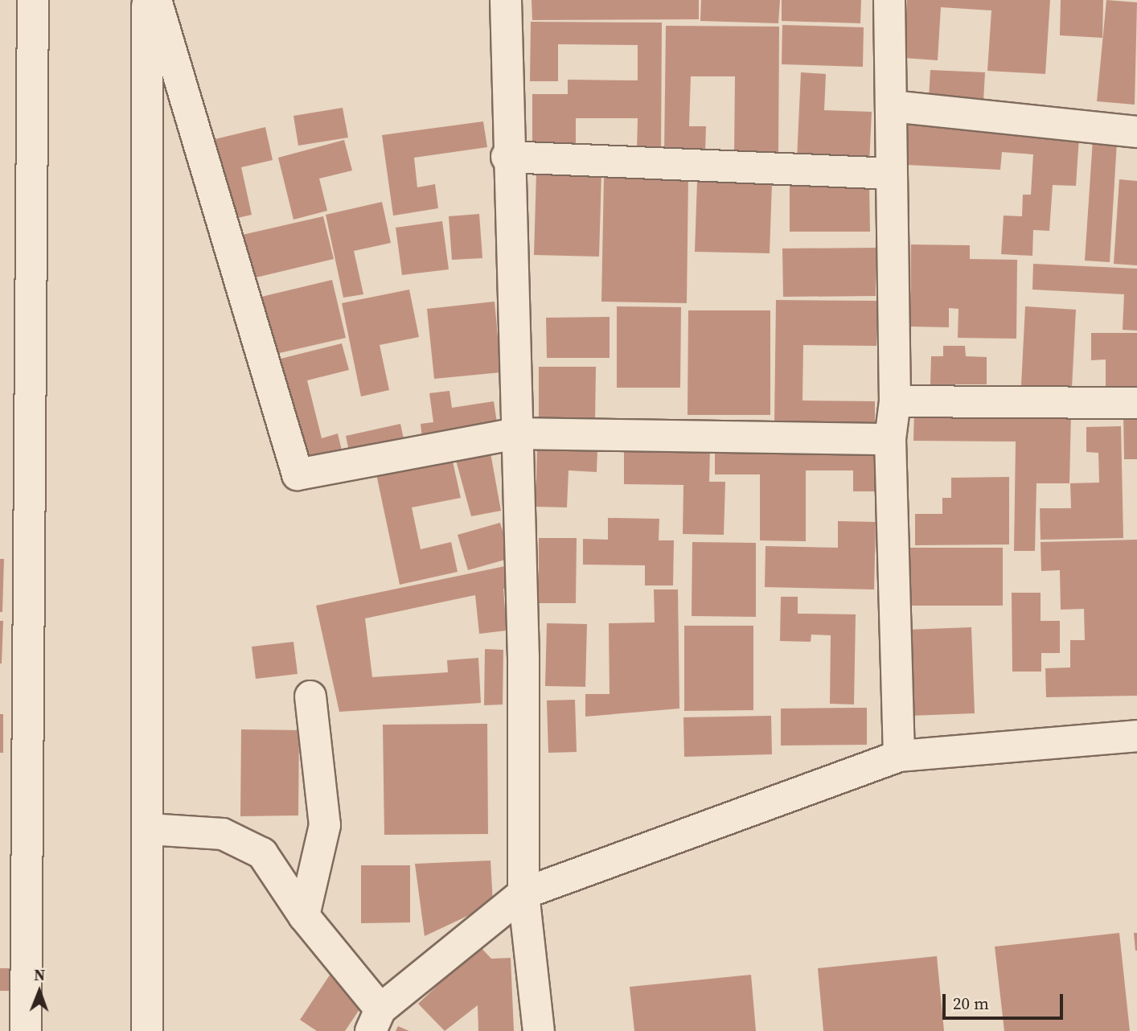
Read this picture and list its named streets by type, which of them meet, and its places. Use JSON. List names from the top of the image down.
{
  "scale_bar": "20 m",
  "north": "top"
}
